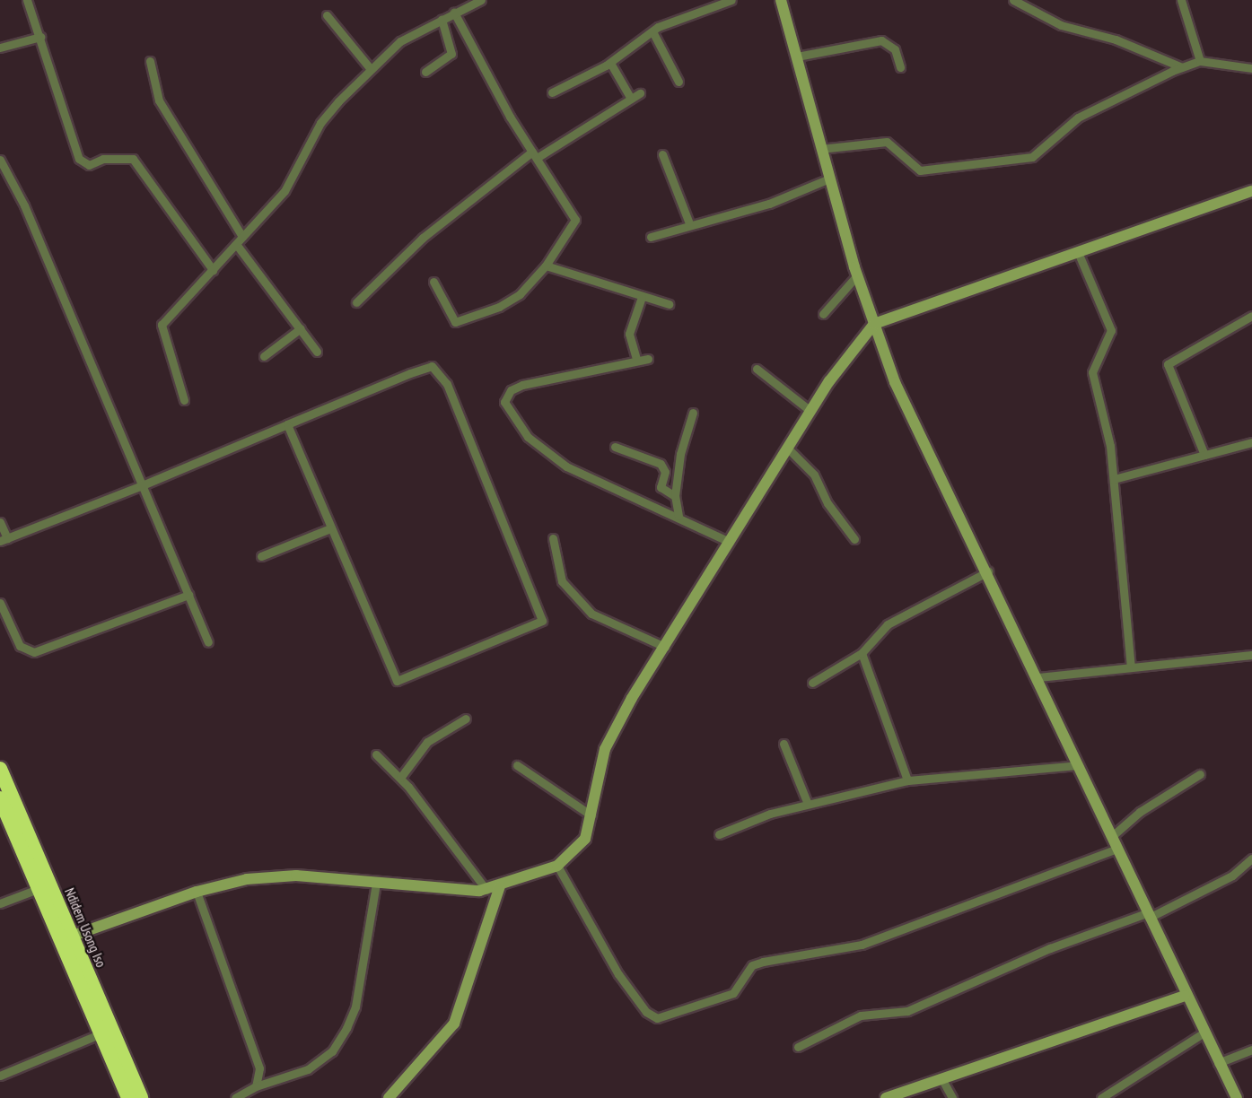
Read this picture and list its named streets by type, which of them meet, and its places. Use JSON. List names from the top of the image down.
{
  "streets": {
    "highway": ["Ndidem Usong Iso"]
  }
}
